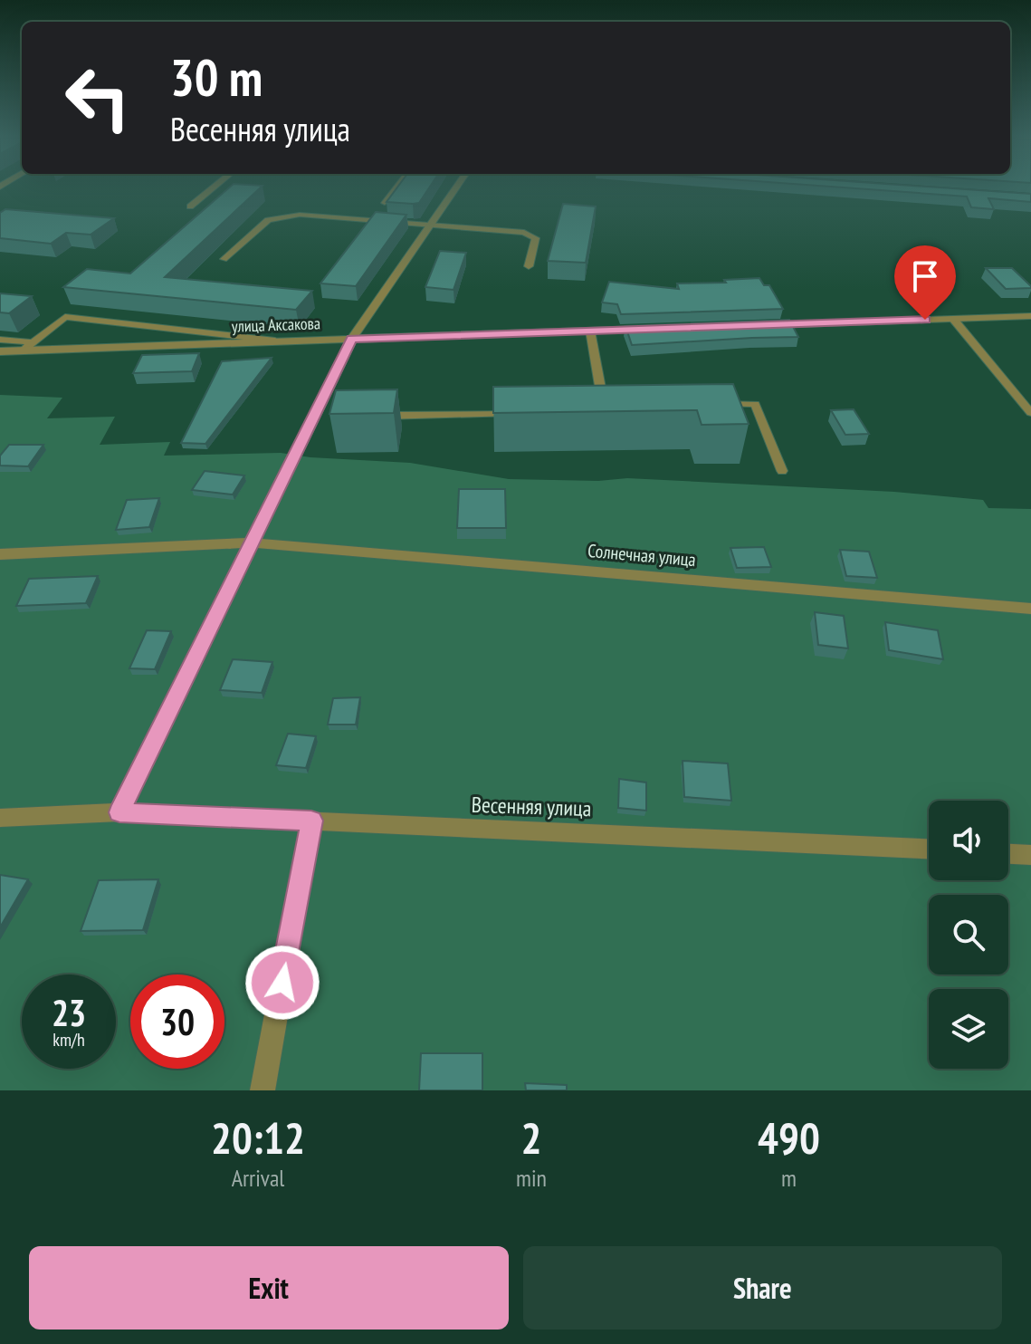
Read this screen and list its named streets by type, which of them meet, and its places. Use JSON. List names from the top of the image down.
{
  "streets": {
    "street": ["улица Аксакова", "Солнечная улица", "Весенняя улица"]
  },
  "page": {
    "turn": ["30 m", "Весенняя улица"],
    "speed": "23 km/h",
    "limit": "30",
    "eta": [
      "20:12",
      "Arrival",
      "2",
      "min",
      "490",
      "m"
    ],
    "buttons": ["Exit", "Share"]
  }
}
